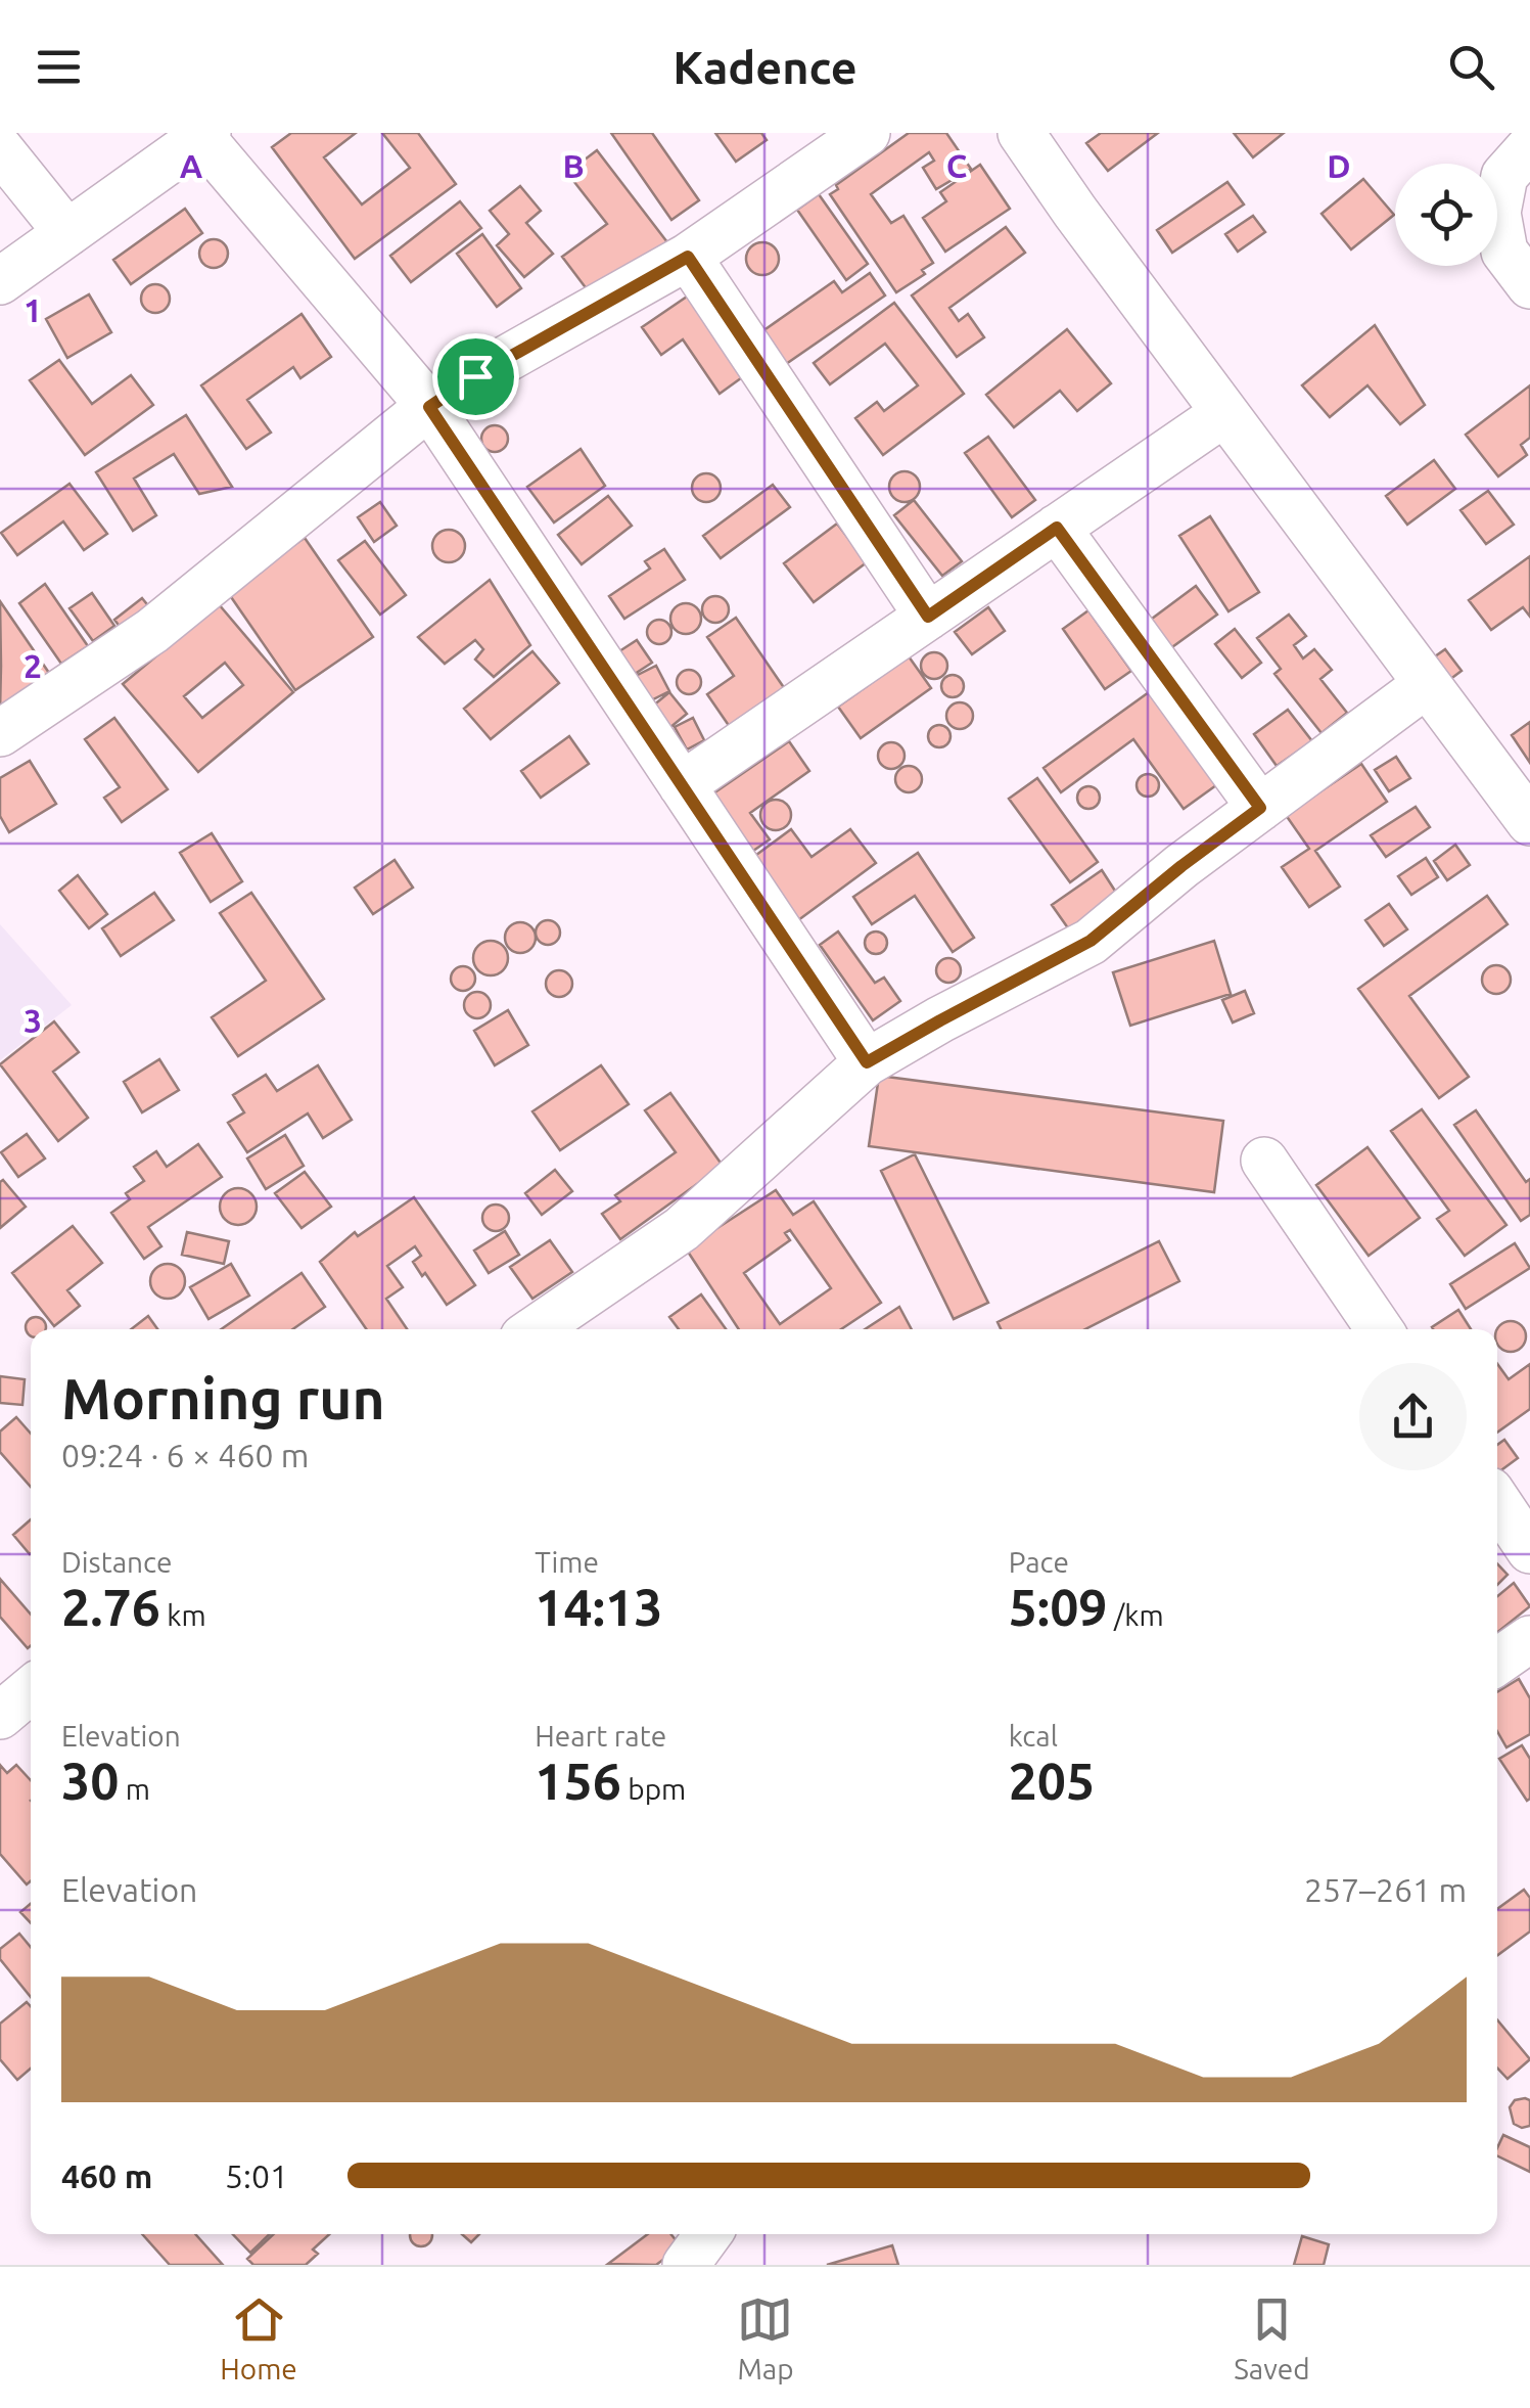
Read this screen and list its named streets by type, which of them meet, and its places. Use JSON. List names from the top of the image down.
{
  "page": {
    "header": "Kadence",
    "heading": ["Morning run", "09:24 · 6 × 460 m"],
    "stats": [
      ["Distance", "2.76 km"],
      ["Time", "14:13"],
      ["Pace", "5:09 /km"],
      ["Elevation", "30 m"],
      ["Heart rate", "156 bpm"],
      ["kcal", "205"]
    ],
    "chart": ["Elevation", "257–261 m"],
    "list": [
      {
        "name": "460 m",
        "note": "5:01"
      }
    ],
    "tabs": ["Home", "Map", "Saved"]
  },
  "grid": {
    "columns": [
      "A",
      "B",
      "C",
      "D"
    ],
    "rows": ["1", "2", "3"]
  }
}
